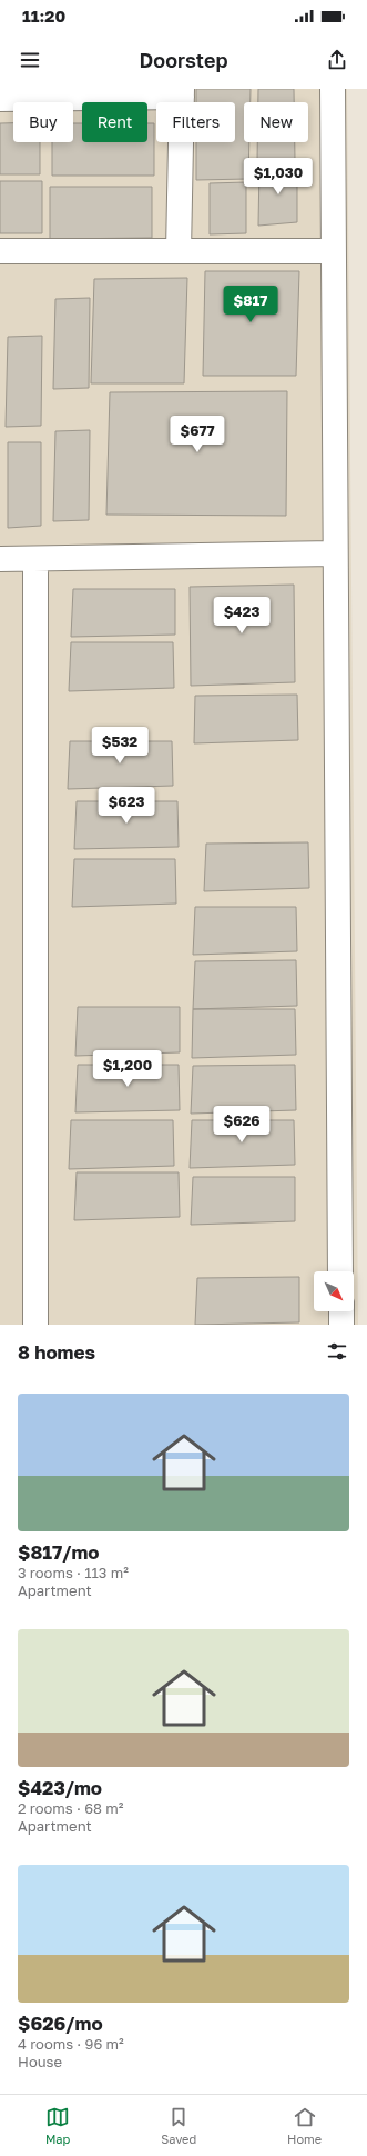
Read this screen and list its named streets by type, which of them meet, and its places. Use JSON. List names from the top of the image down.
{
  "north": "bottom right",
  "page": {
    "status": "11:20",
    "header": "Doorstep",
    "chip": [
      "Buy",
      "Rent",
      "Filters",
      "New"
    ],
    "price": [
      "$1,030",
      "$817",
      "$677",
      "$423",
      "$532",
      "$623",
      "$1,200",
      "$626"
    ],
    "heading": "8 homes",
    "list": [
      {
        "name": "$817/mo",
        "note": "3 rooms · 113 m² · Apartment"
      },
      {
        "name": "$423/mo",
        "note": "2 rooms · 68 m² · Apartment"
      },
      {
        "name": "$626/mo",
        "note": "4 rooms · 96 m² · House"
      }
    ],
    "tabs": ["Map", "Saved", "Home"]
  }
}
